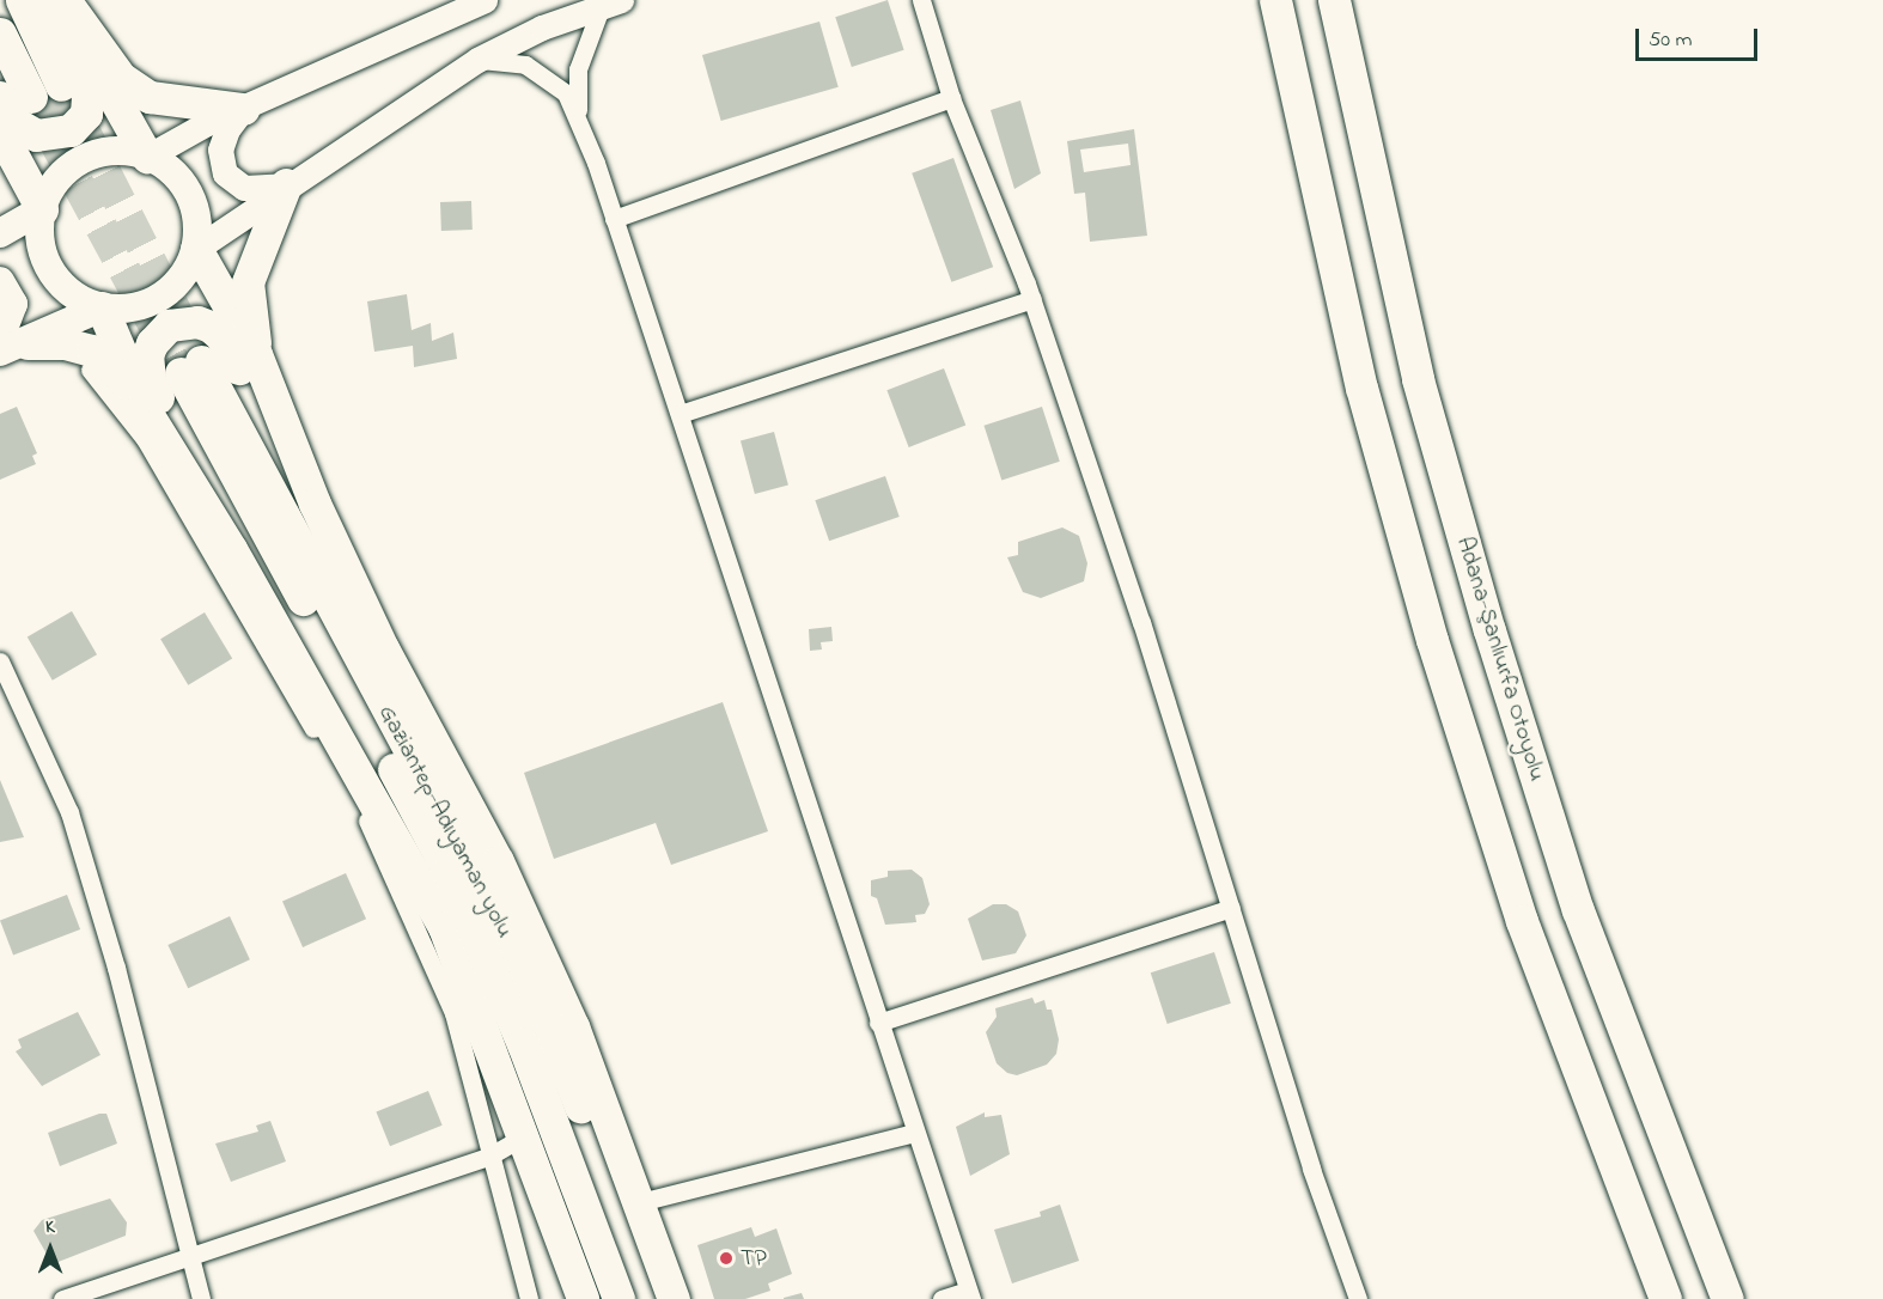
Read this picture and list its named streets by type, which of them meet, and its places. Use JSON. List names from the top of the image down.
{
  "streets": {
    "highway": ["Adana-Şanlıurfa Otoyolu", "Gaziantep-Adıyaman yolu"]
  },
  "places": ["TP"],
  "scale_bar": "50 m",
  "north": "top"
}
